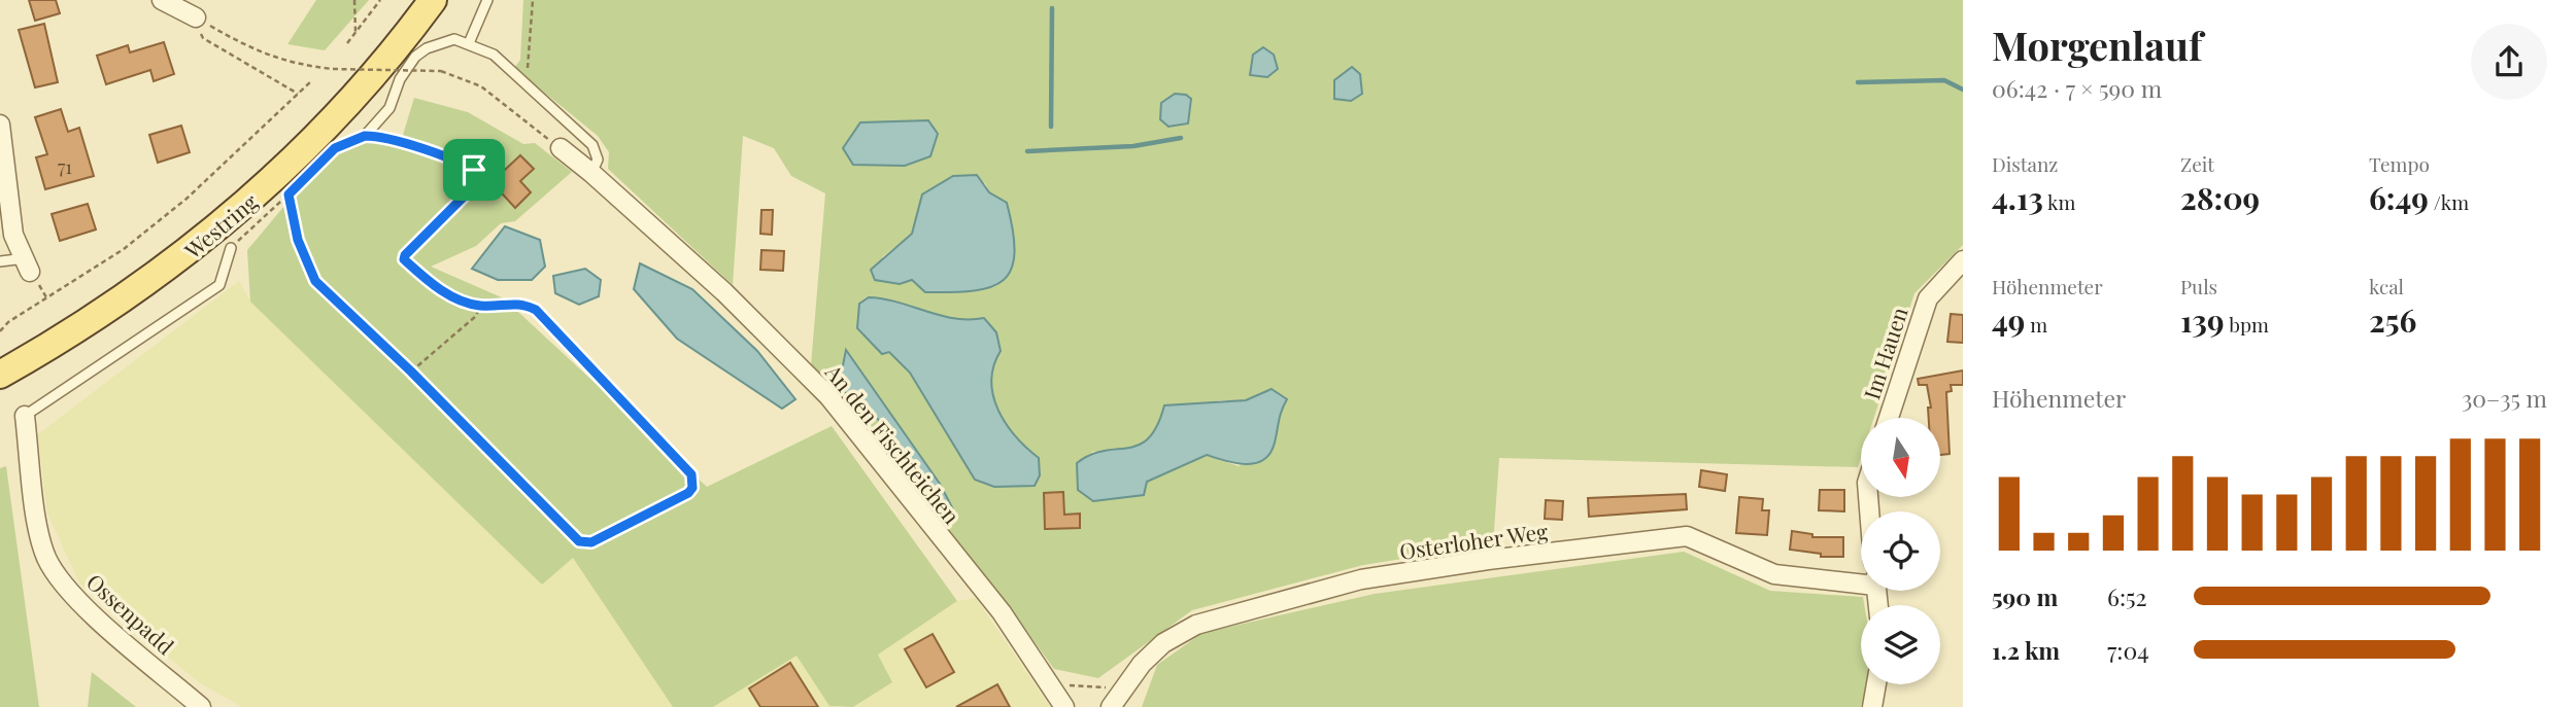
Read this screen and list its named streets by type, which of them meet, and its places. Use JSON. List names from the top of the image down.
{
  "streets": {
    "main road": ["Westring"],
    "street": [
      "Im Hauen",
      "An den Fischteichen",
      "Osterloher Weg",
      "Ossenpadd"
    ]
  },
  "house_numbers": ["71"],
  "north": "bottom",
  "page": {
    "heading": ["Morgenlauf", "06:42 · 7 × 590 m"],
    "stats": [
      ["Distanz", "4.13 km"],
      ["Zeit", "28:09"],
      ["Tempo", "6:49 /km"],
      ["Höhenmeter", "49 m"],
      ["Puls", "139 bpm"],
      ["kcal", "256"]
    ],
    "chart": ["Höhenmeter", "30–35 m"],
    "list": [
      {
        "name": "590 m",
        "note": "6:52"
      },
      {
        "name": "1.2 km",
        "note": "7:04"
      }
    ]
  }
}
